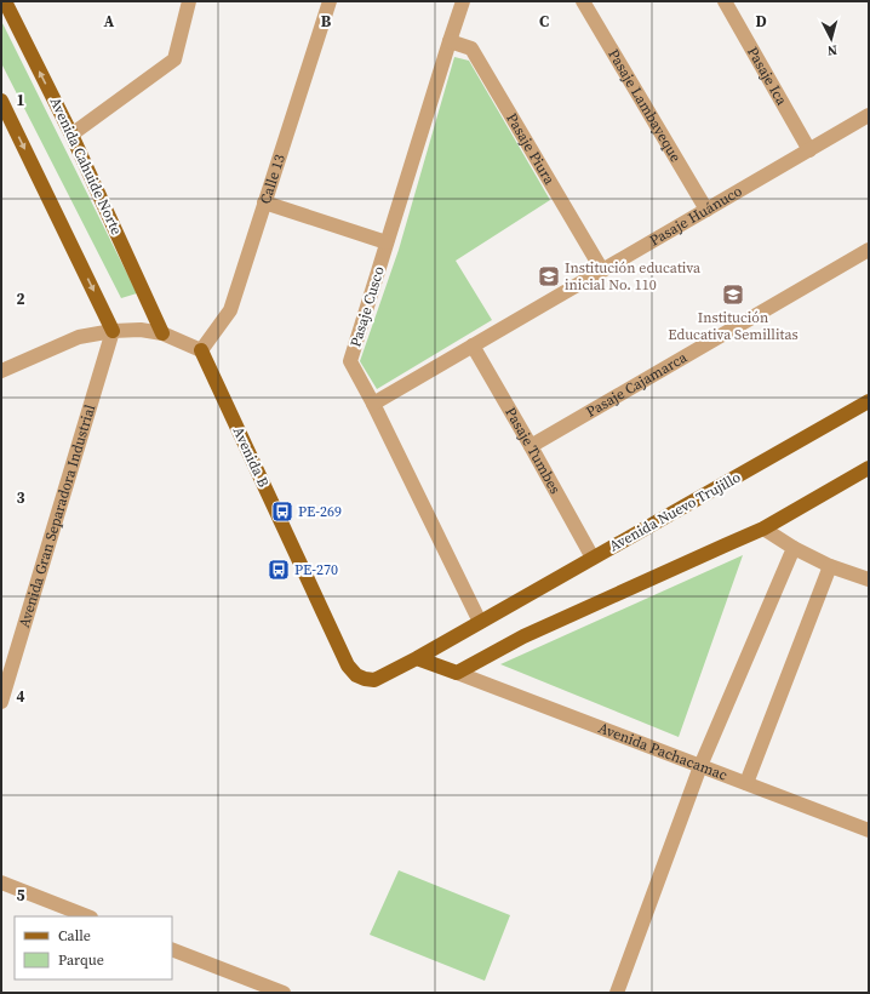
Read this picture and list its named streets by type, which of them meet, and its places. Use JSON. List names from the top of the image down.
{
  "streets": {
    "main road": ["Avenida Cahuide Norte", "Avenida B", "Avenida Nuevo Trujillo"],
    "street": [
      "Pasaje Ica",
      "Pasaje Lambayeque",
      "Pasaje Piura",
      "Calle 13",
      "Pasaje Huánuco",
      "Pasaje Cusco",
      "Pasaje Cajamarca",
      "Pasaje Tumbes",
      "Avenida Gran Separadora Industrial",
      "Avenida Pachacamac"
    ]
  },
  "crossings": [
    ["Pasaje Ica", "Pasaje Huánuco"],
    ["Pasaje Lambayeque", "Pasaje Huánuco"],
    ["Pasaje Piura", "Pasaje Huánuco"],
    ["Pasaje Piura", "Pasaje Cusco"],
    ["Calle 13", "Avenida B"],
    ["Pasaje Huánuco", "Pasaje Cusco"],
    ["Pasaje Huánuco", "Pasaje Tumbes"],
    ["Pasaje Cusco", "Avenida B"],
    ["Pasaje Cusco", "Avenida Nuevo Trujillo"],
    ["Pasaje Cajamarca", "Pasaje Tumbes"],
    ["Pasaje Tumbes", "Avenida Nuevo Trujillo"],
    ["Avenida B", "Avenida Nuevo Trujillo"]
  ],
  "places": {
    "school or university": ["Institución educativa inicial No. 110", "Institución Educativa Semillitas"],
    "bus stop": ["PE-269", "PE-270"]
  },
  "legend": ["Calle", "Parque"],
  "north": "bottom",
  "grid": {
    "columns": [
      "A",
      "B",
      "C",
      "D"
    ],
    "rows": [
      "1",
      "2",
      "3",
      "4",
      "5"
    ]
  }
}
